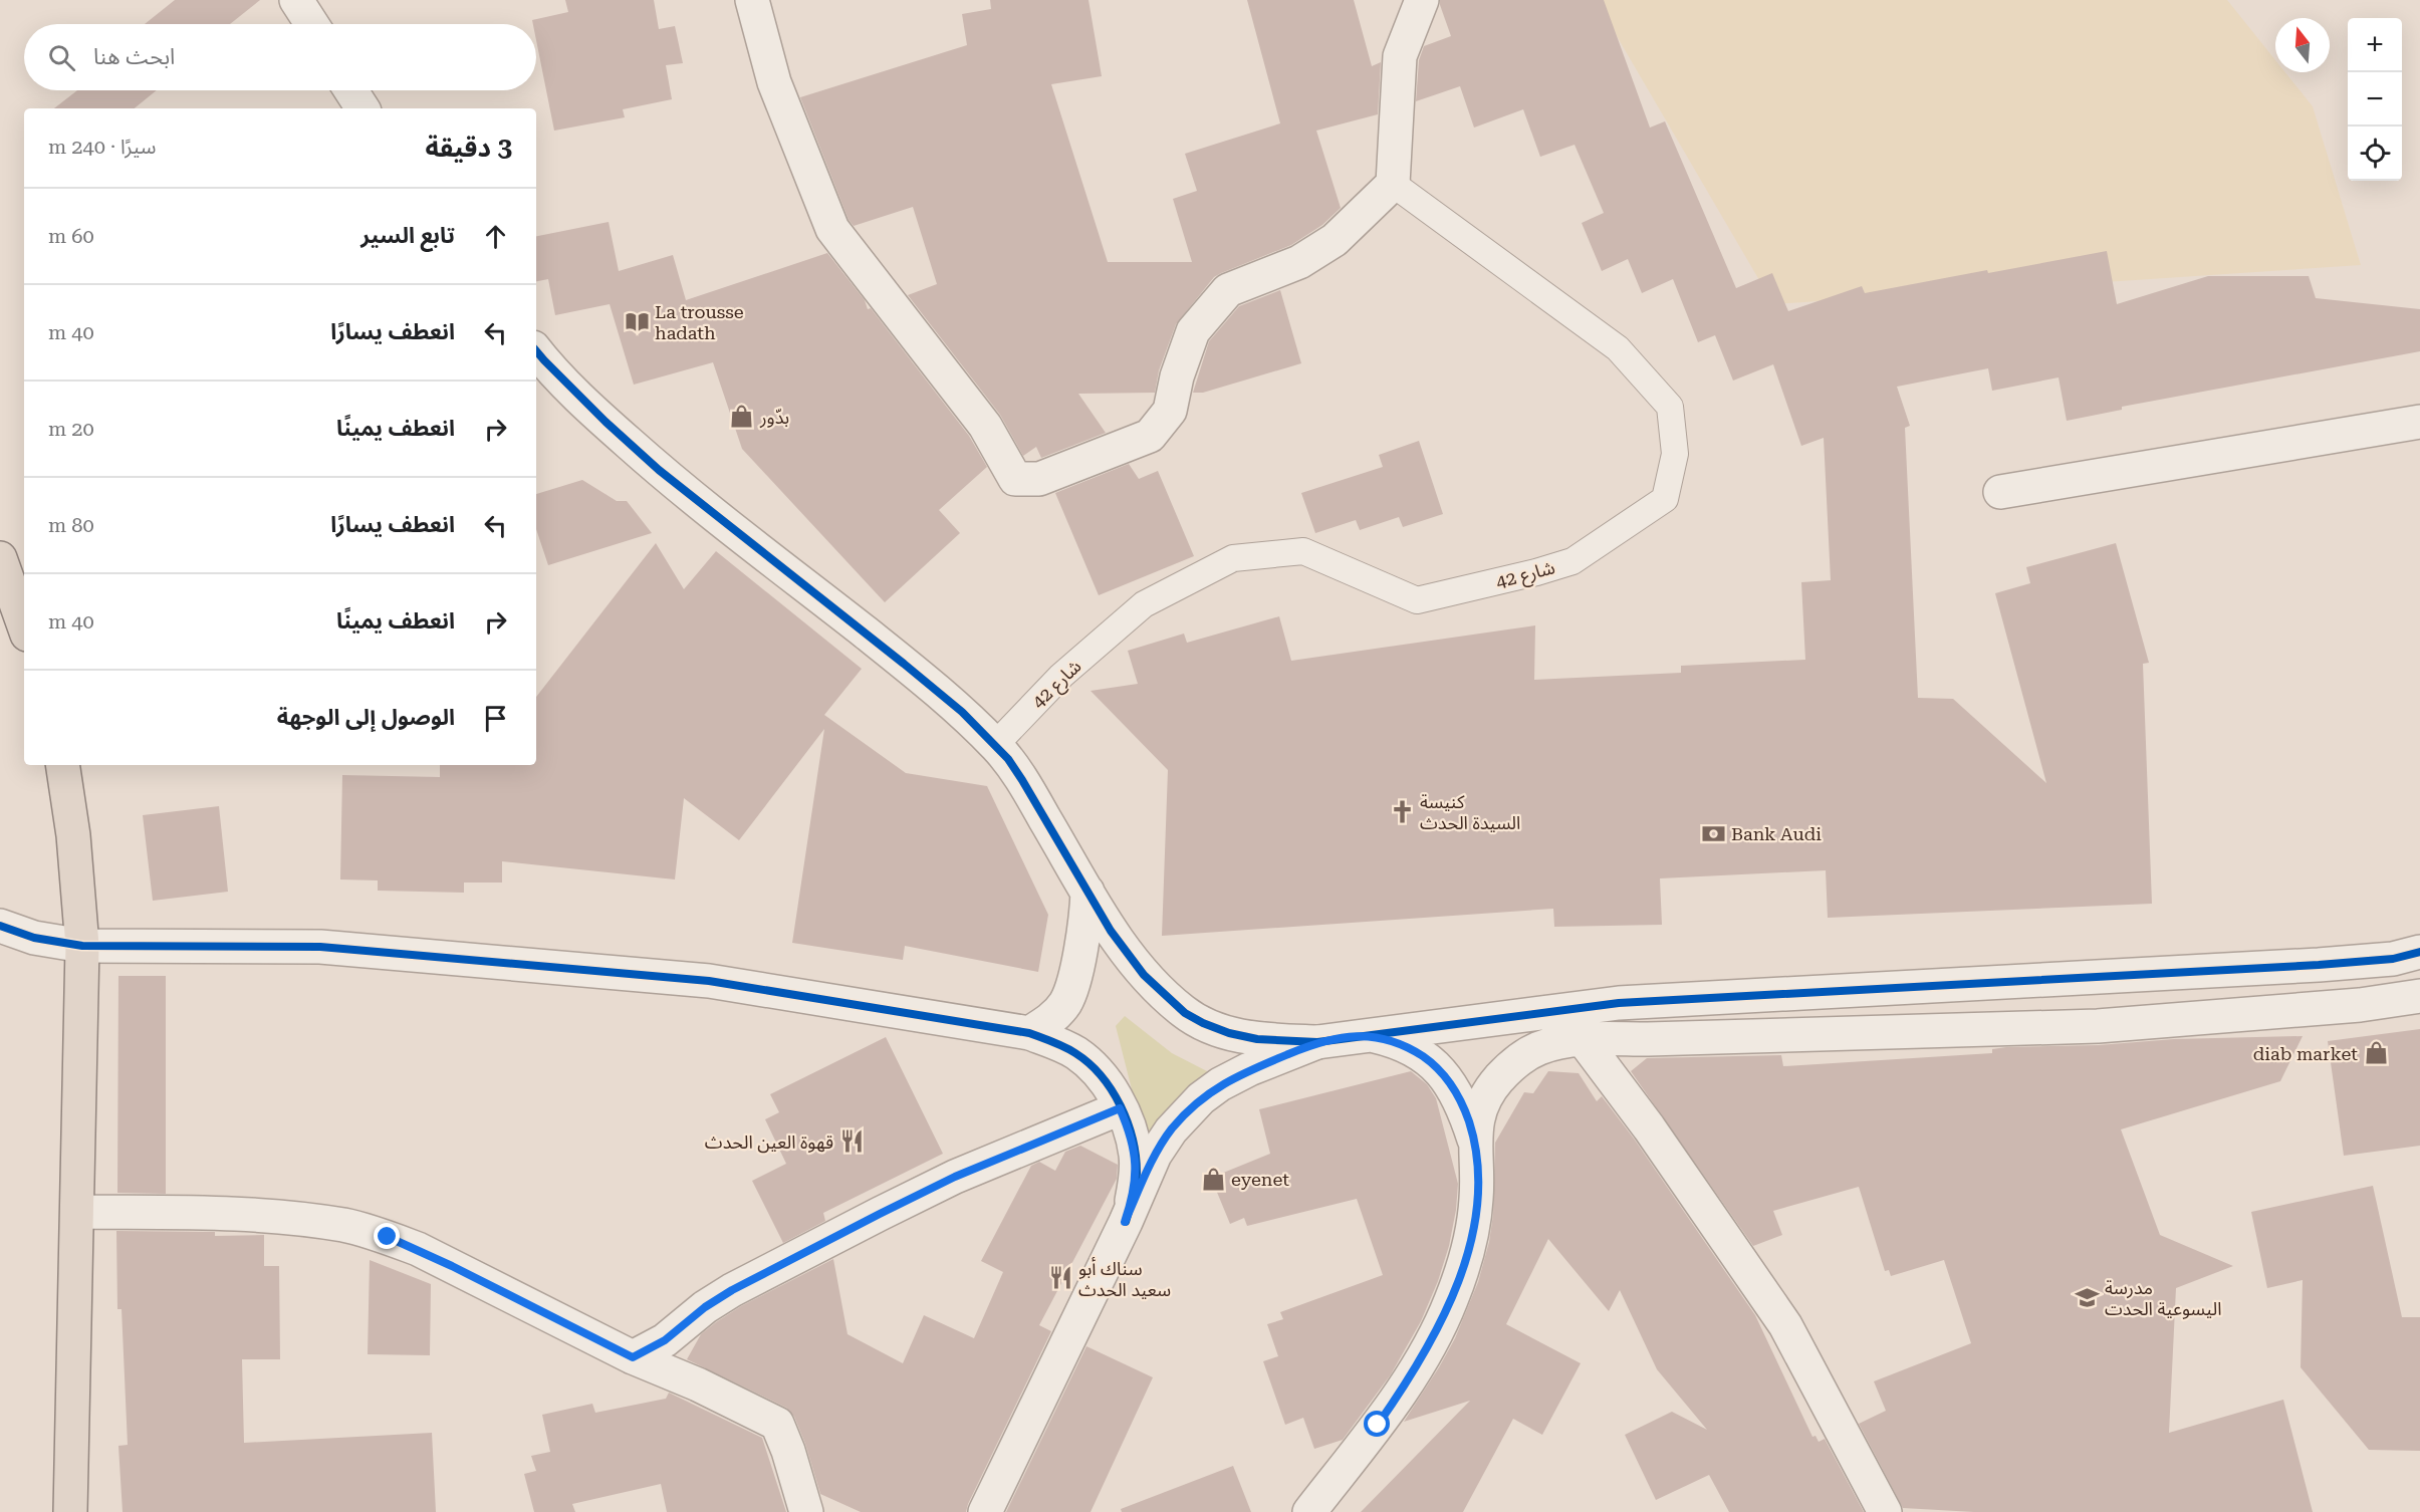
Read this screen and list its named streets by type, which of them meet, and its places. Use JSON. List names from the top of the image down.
{
  "streets": {
    "lane": ["شارع 42"]
  },
  "places": {
    "library": ["La trousse hadath"],
    "shop": ["بدّور", "diab market", "eyenet"],
    "church": ["كنيسة السيدة الحدث"],
    "bank": ["Bank Audi"],
    "restaurant": ["قهوة العين الحدث", "سناك أبو سعيد الحدث"],
    "school or university": ["مدرسة اليسوعية الحدت"]
  },
  "north": "top",
  "page": {
    "map_buttons": ["+", "−"],
    "search": "ابحث هنا",
    "heading": ["3 دقيقة", "سيرًا · 240 m"],
    "list": [
      ["تابع السير", "60 m"],
      ["انعطف يسارًا", "40 m"],
      ["انعطف يمينًا", "20 m"],
      ["انعطف يسارًا", "80 m"],
      ["انعطف يمينًا", "40 m"],
      "الوصول إلى الوجهة"
    ]
  }
}
